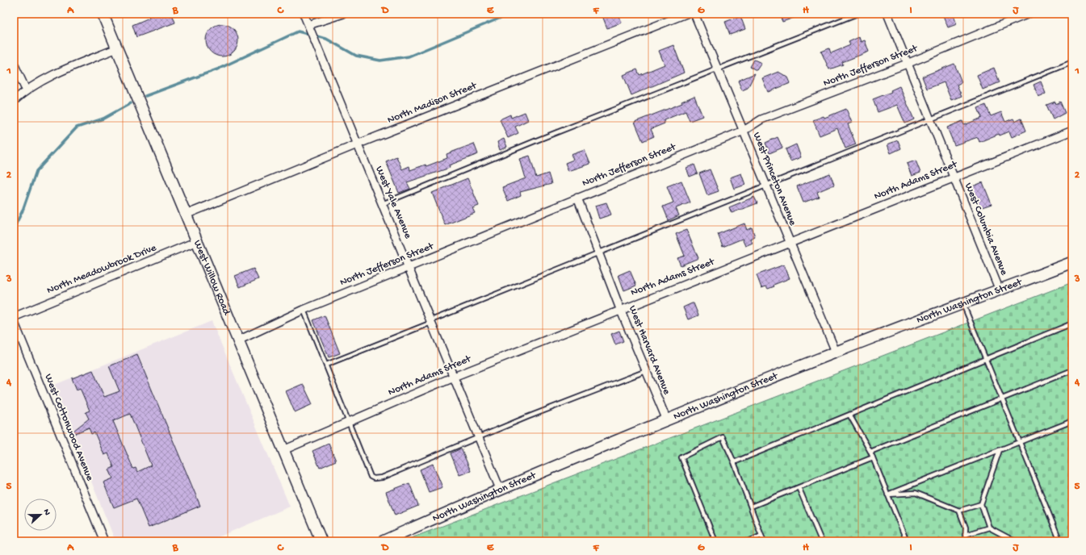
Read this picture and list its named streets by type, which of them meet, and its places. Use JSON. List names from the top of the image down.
{
  "streets": {
    "street": [
      "North Jefferson Street",
      "North Madison Street",
      "West Princeton Avenue",
      "North Adams Street",
      "West Yale Avenue",
      "West Columbia Avenue",
      "North Meadowbrook Drive",
      "West Willow Road",
      "North Washington Street",
      "West Harvard Avenue",
      "West Cottonwood Avenue"
    ]
  },
  "crossings": [
    ["North Jefferson Street", "West Princeton Avenue"],
    ["North Jefferson Street", "West Yale Avenue"],
    ["North Jefferson Street", "West Columbia Avenue"],
    ["North Jefferson Street", "West Willow Road"],
    ["North Jefferson Street", "West Harvard Avenue"],
    ["North Madison Street", "West Yale Avenue"],
    ["North Madison Street", "West Willow Road"],
    ["West Princeton Avenue", "North Adams Street"],
    ["West Princeton Avenue", "North Washington Street"],
    ["North Adams Street", "West Yale Avenue"],
    ["North Adams Street", "West Columbia Avenue"],
    ["North Adams Street", "West Willow Road"],
    ["North Adams Street", "West Harvard Avenue"],
    ["West Yale Avenue", "North Washington Street"],
    ["West Columbia Avenue", "North Washington Street"],
    ["North Meadowbrook Drive", "West Willow Road"],
    ["North Washington Street", "West Harvard Avenue"]
  ],
  "north": "right",
  "grid": {
    "columns": [
      "A",
      "B",
      "C",
      "D",
      "E",
      "F",
      "G",
      "H",
      "I",
      "J"
    ],
    "rows": [
      "1",
      "2",
      "3",
      "4",
      "5"
    ]
  }
}
